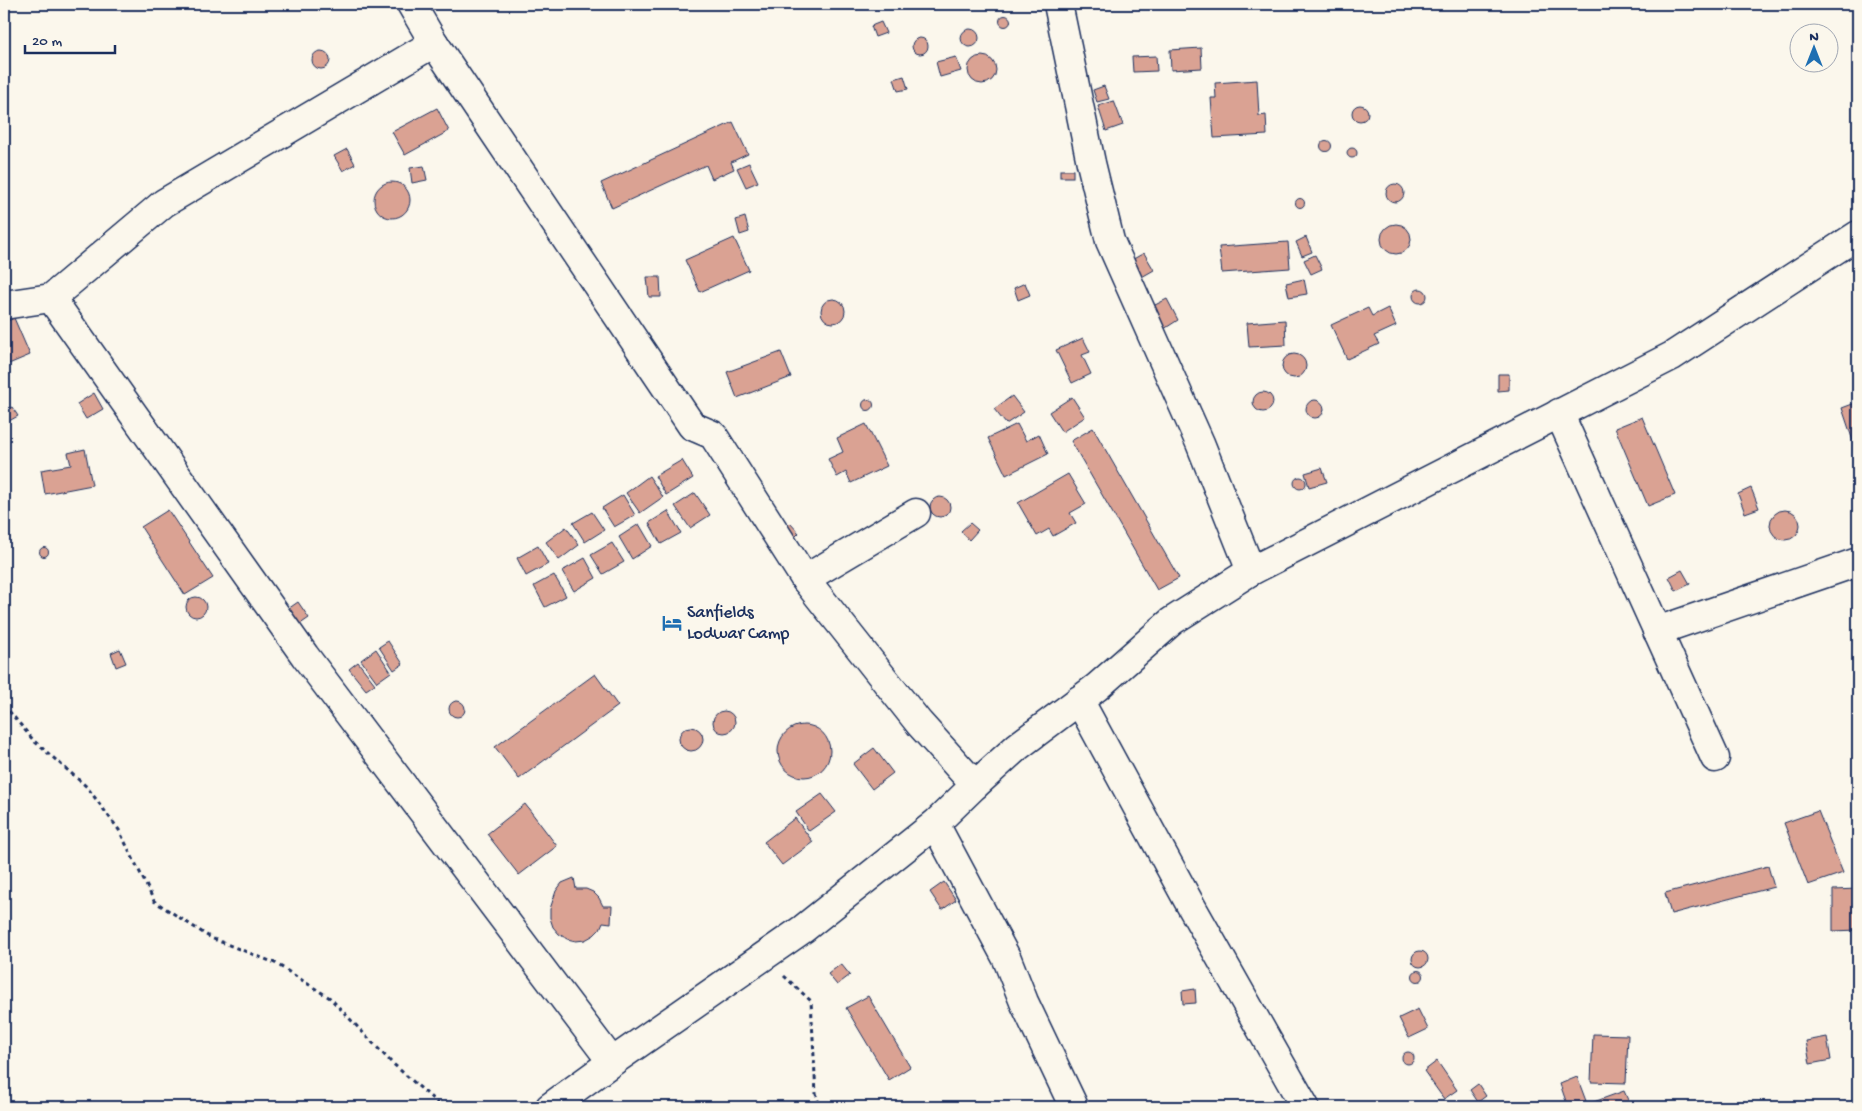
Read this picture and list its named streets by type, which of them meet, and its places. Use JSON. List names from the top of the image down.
{
  "places": {
    "hotel": ["Sanfields Lodwar Camp"]
  },
  "scale_bar": "20 m",
  "north": "top"
}
